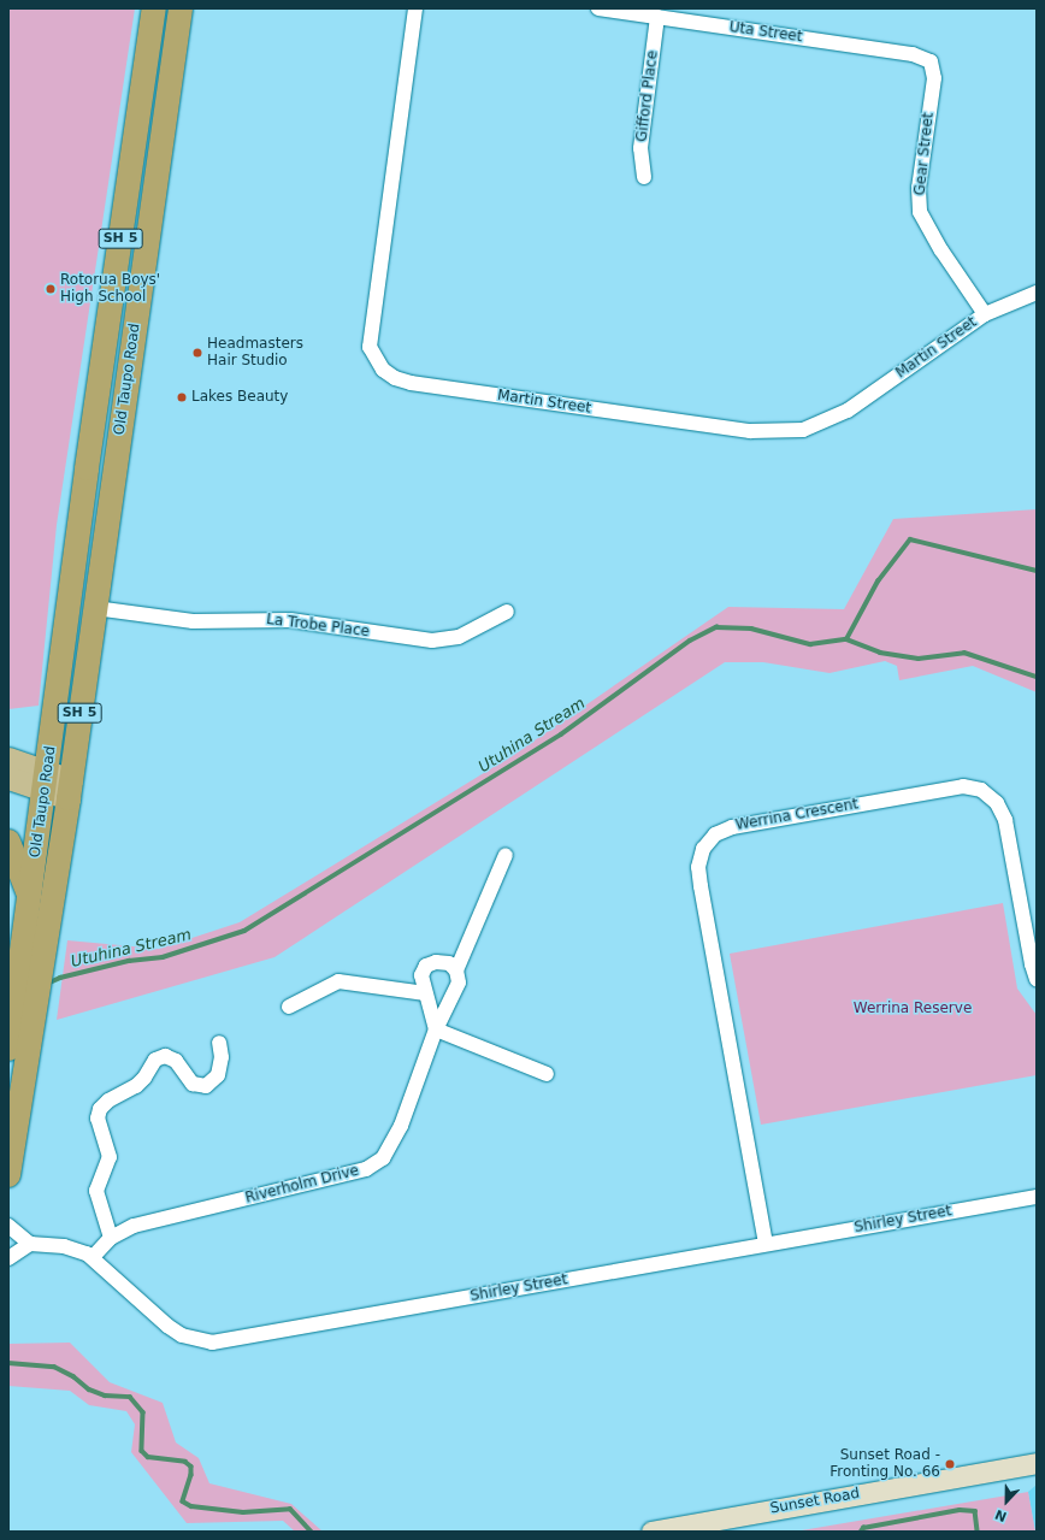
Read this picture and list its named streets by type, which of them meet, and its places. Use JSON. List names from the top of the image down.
{
  "streets": {
    "highway": ["SH 5", "Old Taupo Road"],
    "main road": ["Sunset Road"],
    "street": [
      "Uta Street",
      "Gifford Place",
      "Gear Street",
      "Martin Street",
      "La Trobe Place",
      "Werrina Crescent",
      "Riverholm Drive",
      "Shirley Street"
    ]
  },
  "crossings": [
    ["Uta Street", "Gifford Place"],
    ["Uta Street", "Gear Street"],
    ["Gear Street", "Martin Street"],
    ["Old Taupo Road", "La Trobe Place"],
    ["Werrina Crescent", "Shirley Street"],
    ["Riverholm Drive", "Shirley Street"]
  ],
  "water": ["Utuhina Stream"],
  "parks": ["Werrina Reserve"],
  "places": [
    "Rotorua Boys' High School",
    "Headmasters Hair Studio",
    "Lakes Beauty",
    "Sunset Road - Fronting No. 66"
  ],
  "north": "bottom"
}
